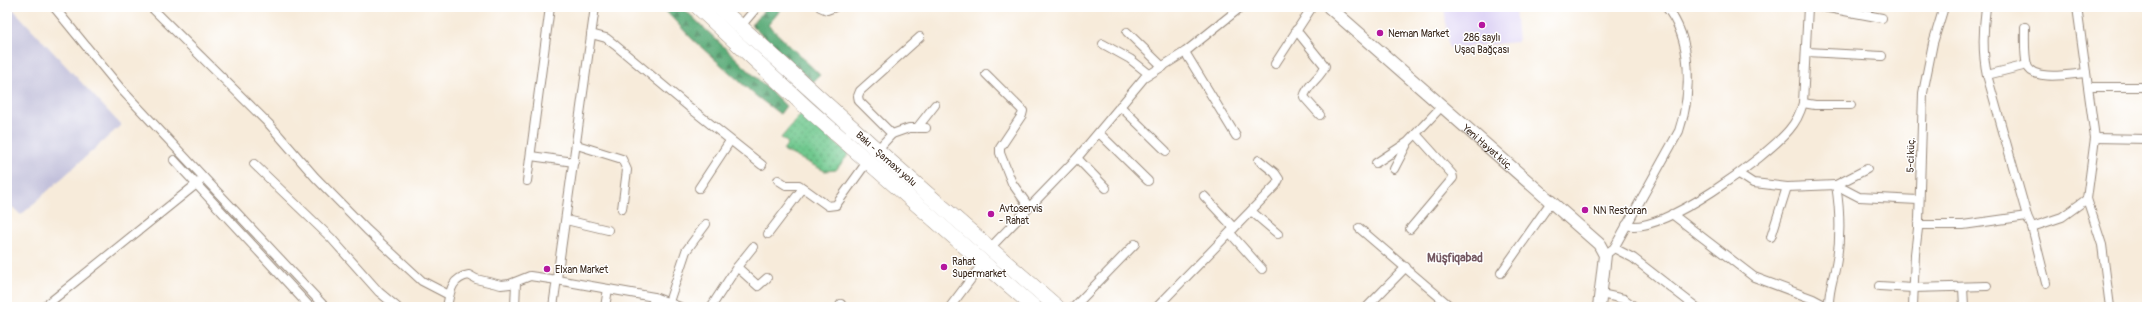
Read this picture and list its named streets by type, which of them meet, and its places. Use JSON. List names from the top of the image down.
{
  "streets": {
    "highway": ["Bakı - Şamaxı yolu"],
    "street": ["Yeni Həyat küç.", "5-ci küç."]
  },
  "districts": ["Müşfiqabad"],
  "places": [
    "286 saylı Uşaq Bağçası",
    "Neman Market",
    "NN Restoran",
    "Avtoservis - Rahat",
    "Rahat Supermarket",
    "Elxan Market"
  ]
}
